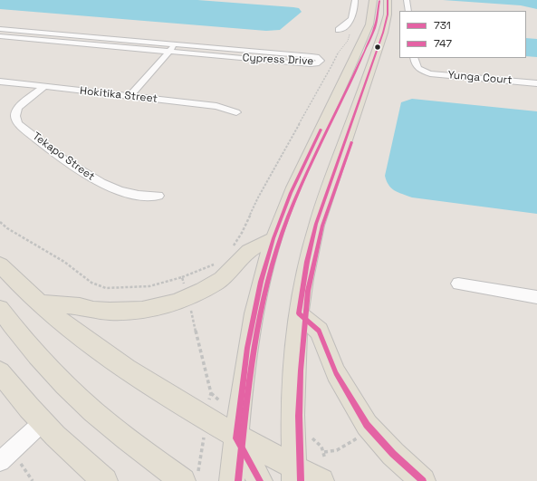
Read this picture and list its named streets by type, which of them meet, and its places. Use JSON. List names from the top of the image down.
{
  "streets": {
    "street": [
      "Cypress Drive",
      "Yunga Court",
      "Hokitika Street",
      "Tekapo Street"
    ]
  },
  "crossings": [
    ["Hokitika Street", "Tekapo Street"]
  ],
  "lines": ["transit line 731", "transit line 747"],
  "legend": ["731", "747"]
}
